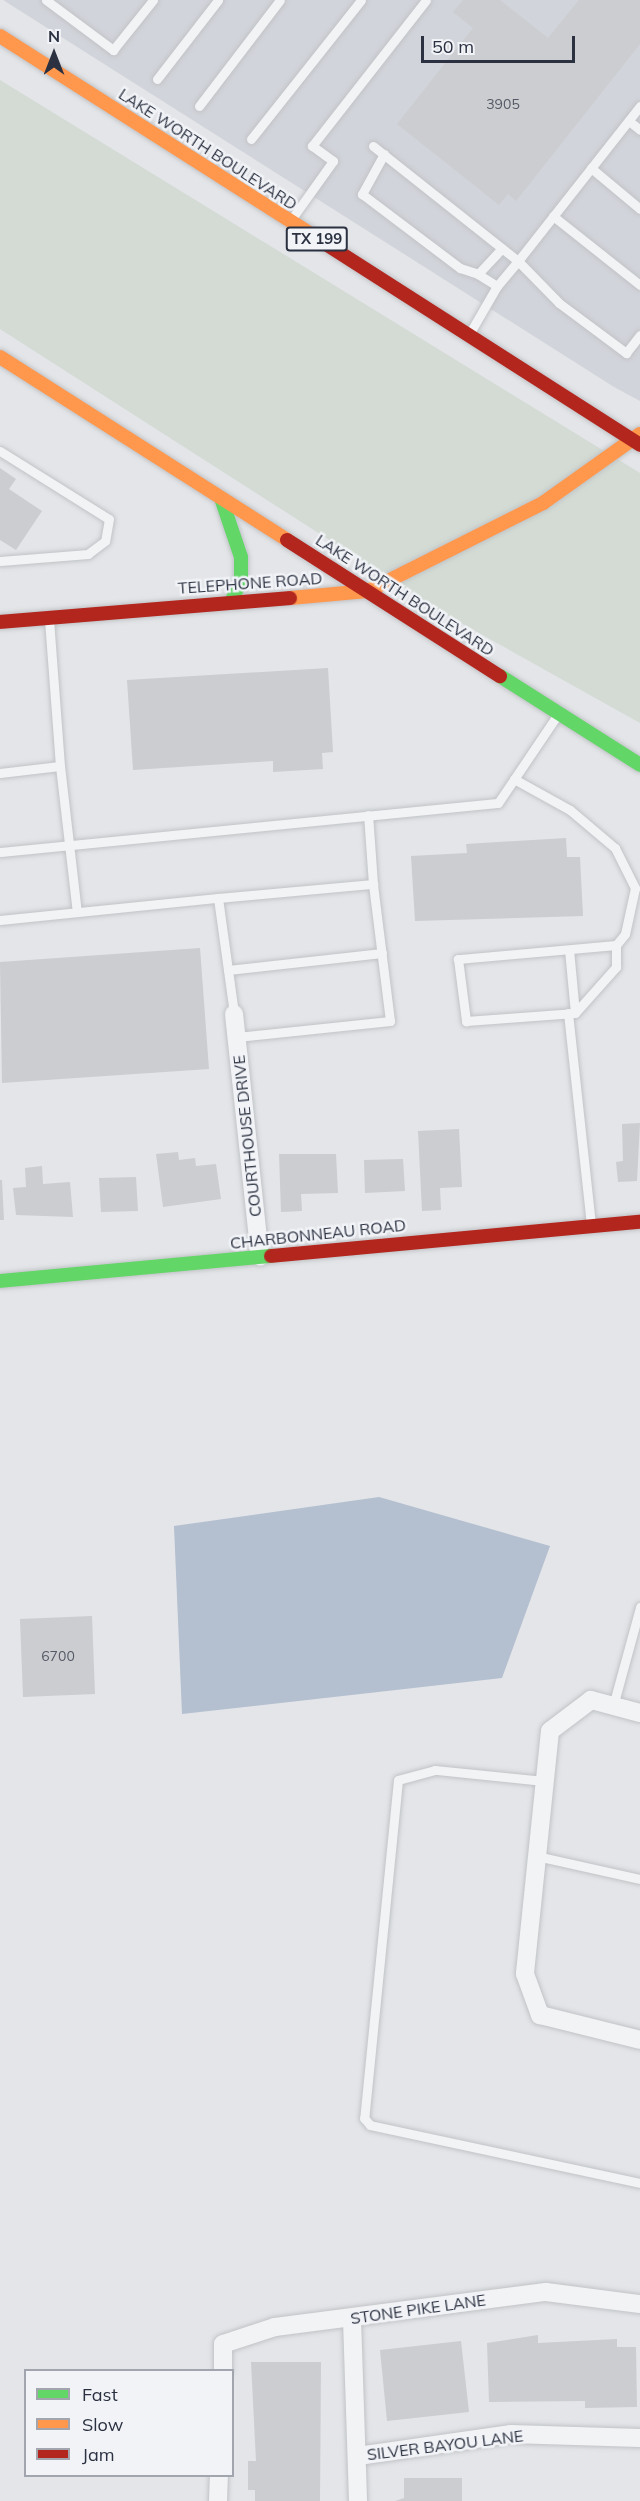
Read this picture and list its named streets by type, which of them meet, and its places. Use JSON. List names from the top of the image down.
{
  "streets": {
    "main road": [
      "LAKE WORTH BOULEVARD",
      "TX 199",
      "TELEPHONE ROAD",
      "CHARBONNEAU ROAD"
    ],
    "street": ["COURTHOUSE DRIVE", "STONE PIKE LANE", "SILVER BAYOU LANE"]
  },
  "crossings": [
    ["LAKE WORTH BOULEVARD", "TELEPHONE ROAD"],
    ["COURTHOUSE DRIVE", "CHARBONNEAU ROAD"]
  ],
  "house_numbers": ["3905", "6700"],
  "legend": ["Fast", "Slow", "Jam"],
  "scale_bar": "50 m",
  "north": "top"
}
